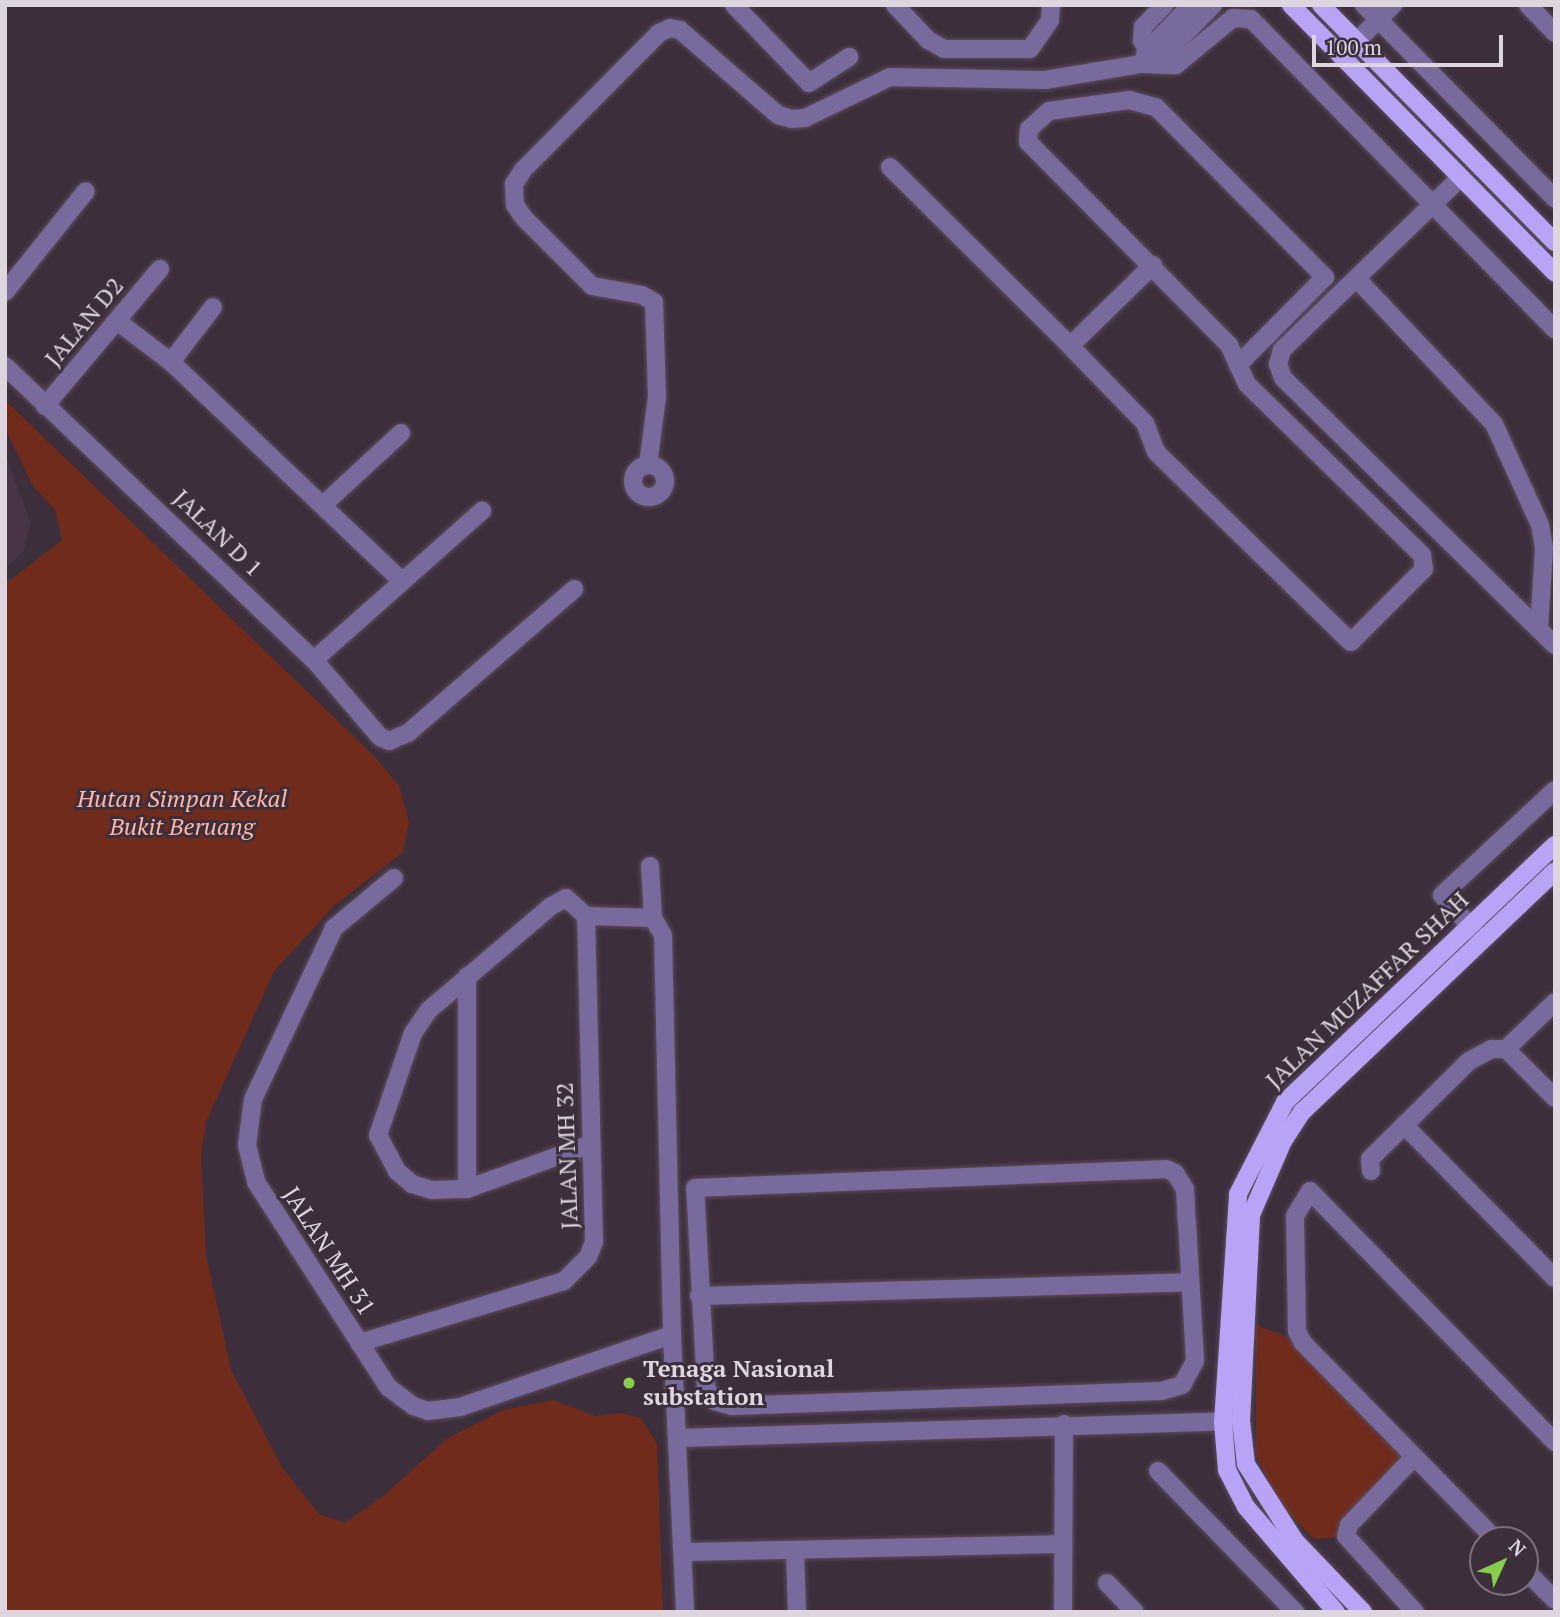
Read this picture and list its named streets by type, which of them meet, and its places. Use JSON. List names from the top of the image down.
{
  "streets": {
    "main road": ["JALAN MUZAFFAR SHAH"],
    "street": [
      "JALAN D2",
      "JALAN D 1",
      "JALAN MH 32",
      "JALAN MH 31"
    ]
  },
  "crossings": [
    ["JALAN D2", "JALAN D 1"],
    ["JALAN MH 32", "JALAN MH 31"]
  ],
  "parks": ["Hutan Simpan Kekal Bukit Beruang"],
  "places": ["Tenaga Nasional substation"],
  "scale_bar": "100 m",
  "north": "top right"
}
